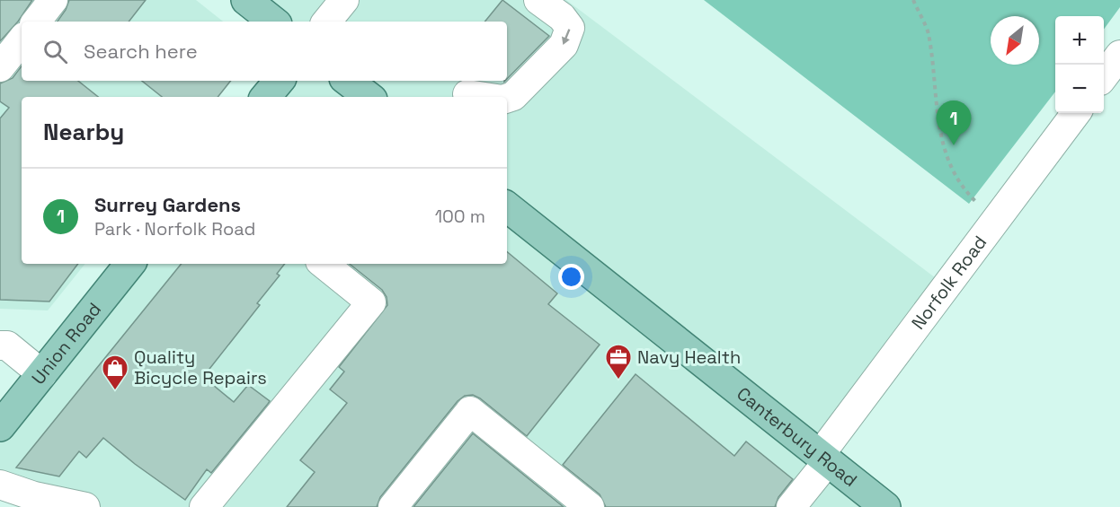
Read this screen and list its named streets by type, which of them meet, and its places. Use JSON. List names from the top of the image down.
{
  "streets": {
    "main road": ["Union Road", "Canterbury Road"],
    "street": ["Norfolk Road"]
  },
  "crossings": [
    ["Norfolk Road", "Canterbury Road"]
  ],
  "places": {
    "office": ["Navy Health"],
    "shop": ["Quality Bicycle Repairs"]
  },
  "north": "bottom left",
  "page": {
    "map_buttons": ["+", "−"],
    "search": "Search here",
    "heading": "Nearby",
    "pins": "1",
    "list": [
      {
        "mark": "1",
        "name": "Surrey Gardens",
        "note": "Park · Norfolk Road",
        "value": "100 m"
      }
    ]
  }
}
